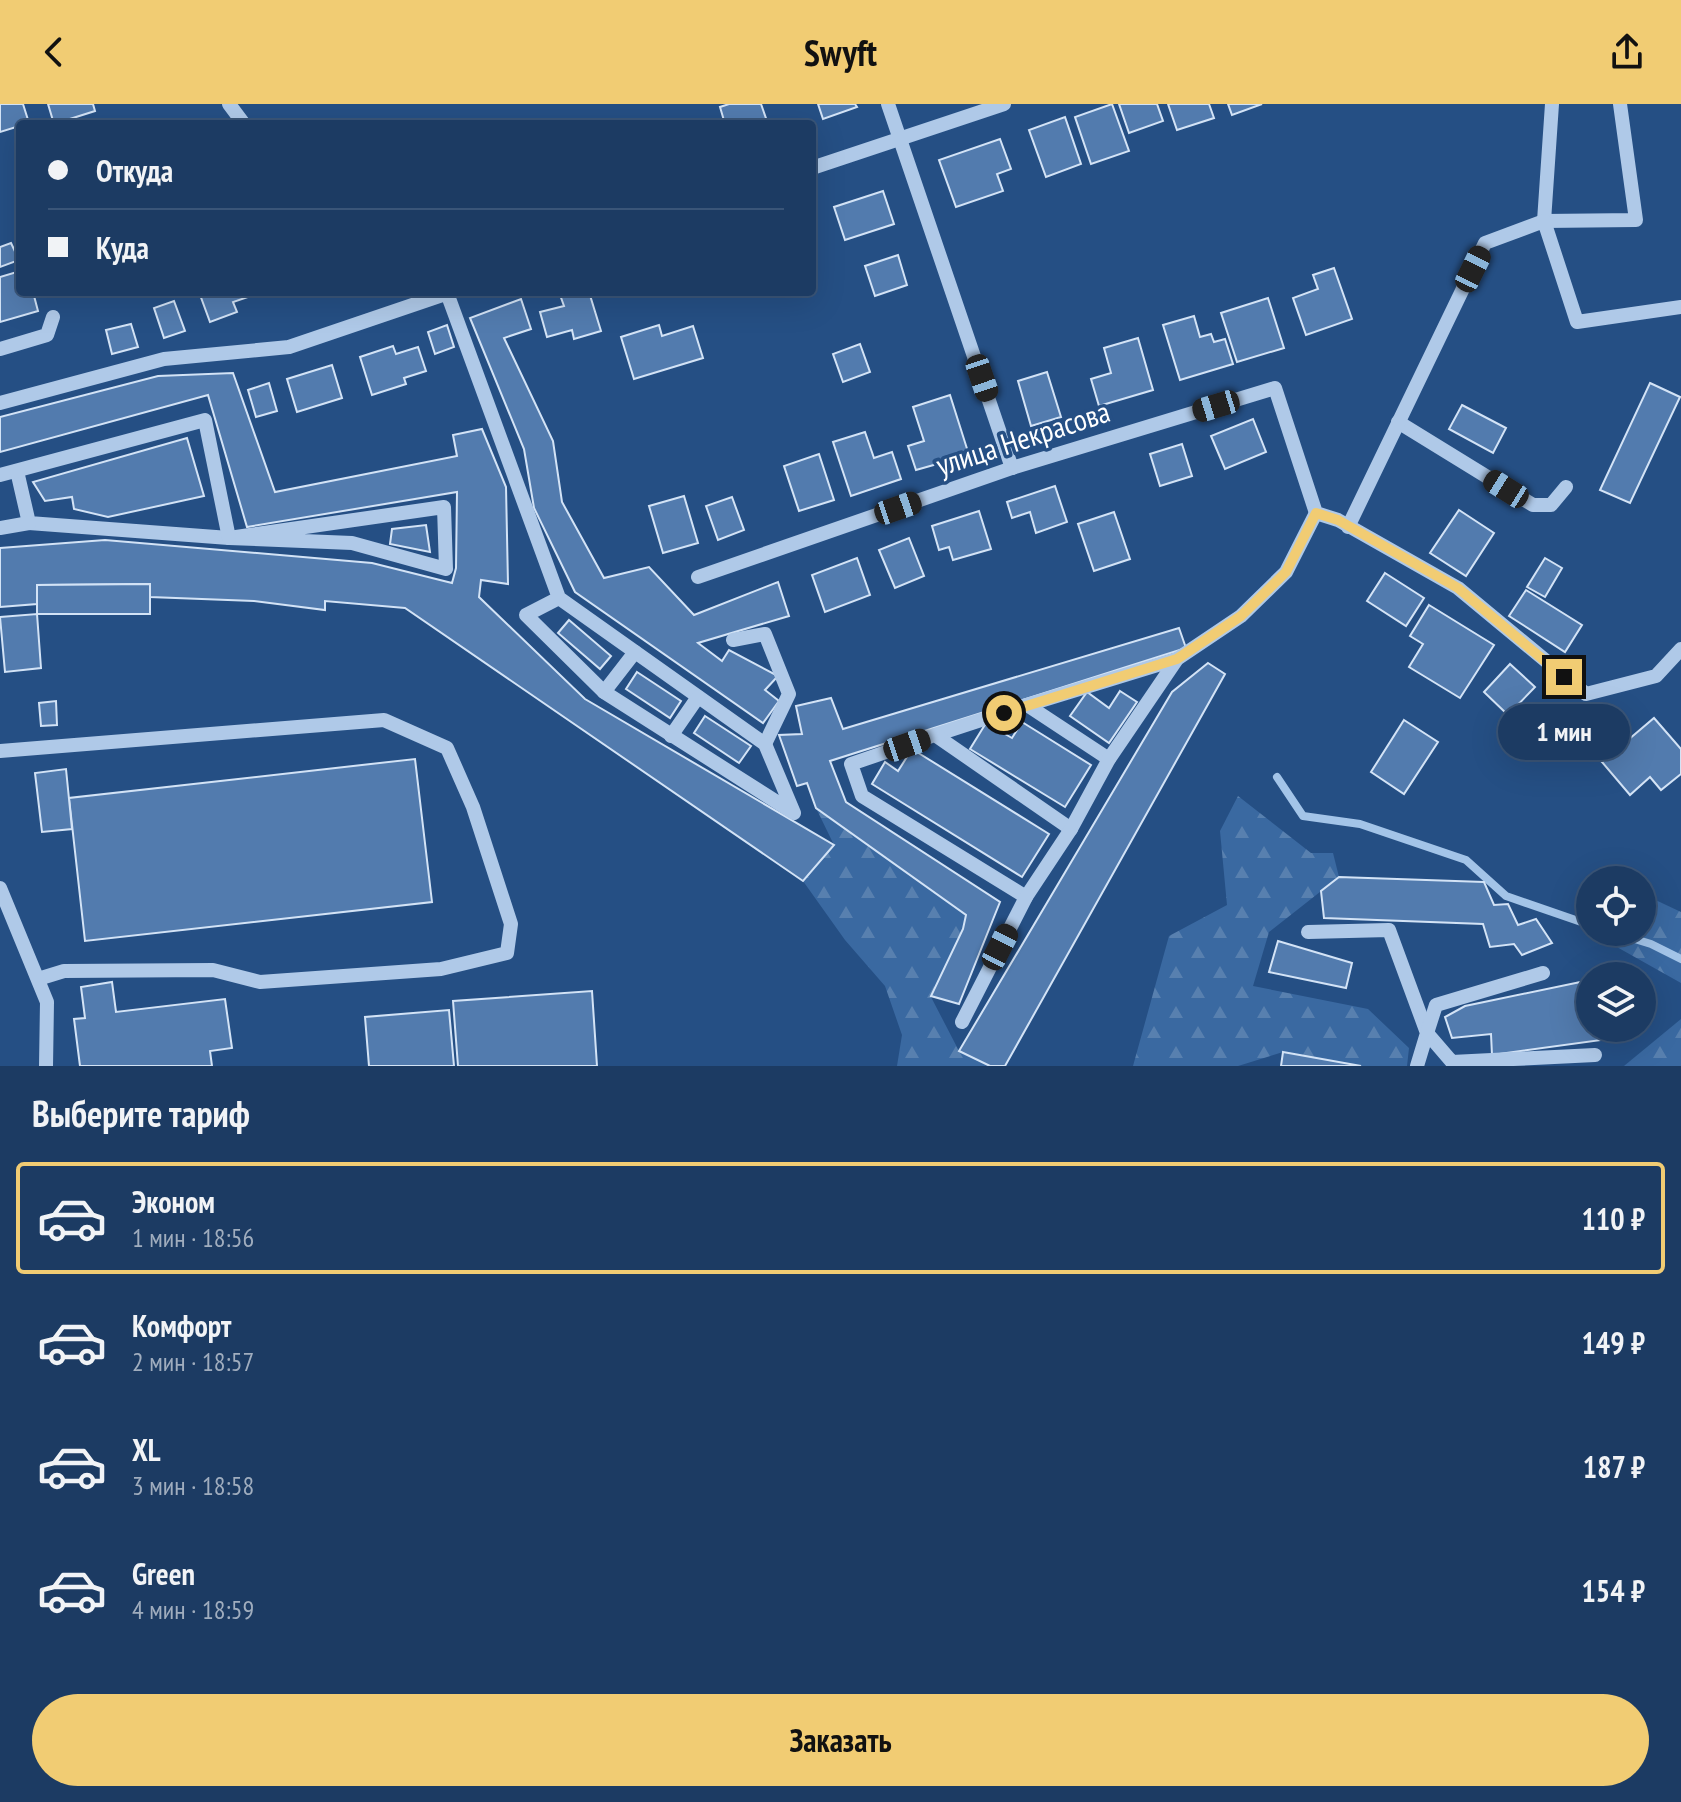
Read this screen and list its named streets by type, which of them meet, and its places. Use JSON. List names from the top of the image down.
{
  "streets": {
    "street": ["улица Некрасова"]
  },
  "page": {
    "header": "Swyft",
    "banner": ["Откуда", "Куда"],
    "bubble": "1 мин",
    "heading": "Выберите тариф",
    "list": [
      {
        "name": "Эконом",
        "note": "1 мин · 18:56",
        "value": "110 ₽"
      },
      {
        "name": "Комфорт",
        "note": "2 мин · 18:57",
        "value": "149 ₽"
      },
      {
        "name": "XL",
        "note": "3 мин · 18:58",
        "value": "187 ₽"
      },
      {
        "name": "Green",
        "note": "4 мин · 18:59",
        "value": "154 ₽"
      }
    ],
    "buttons": "Заказать"
  }
}
